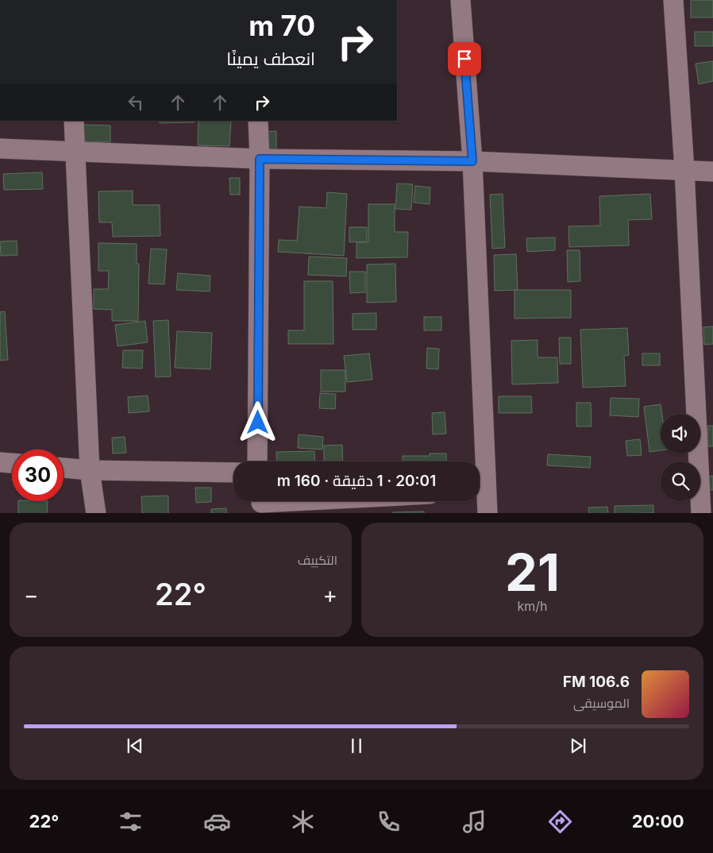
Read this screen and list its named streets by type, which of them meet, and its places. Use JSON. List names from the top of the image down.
{
  "page": {
    "turn": ["70 m", "انعطف يمينًا"],
    "limit": "30",
    "trip": "20:01 · 1 دقيقة · 160 m",
    "tile": [
      ["21", "km/h"],
      "التكييف"
    ],
    "heat": ["−", "22°", "+"],
    "song": ["106.6 FM", "الموسيقى"],
    "tabs": ["20:00", "22°"]
  }
}
